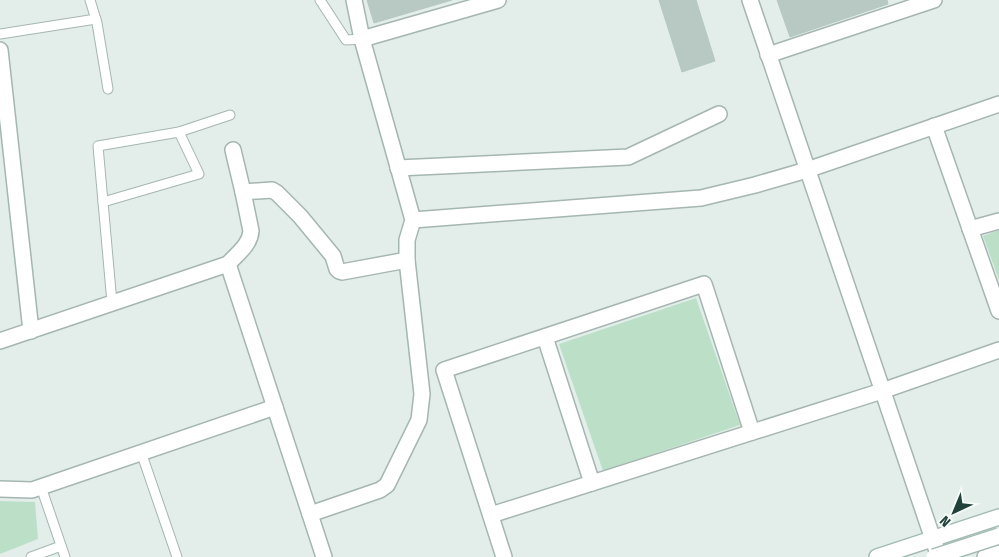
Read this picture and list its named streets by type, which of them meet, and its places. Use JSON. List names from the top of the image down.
{
  "north": "bottom left"
}
